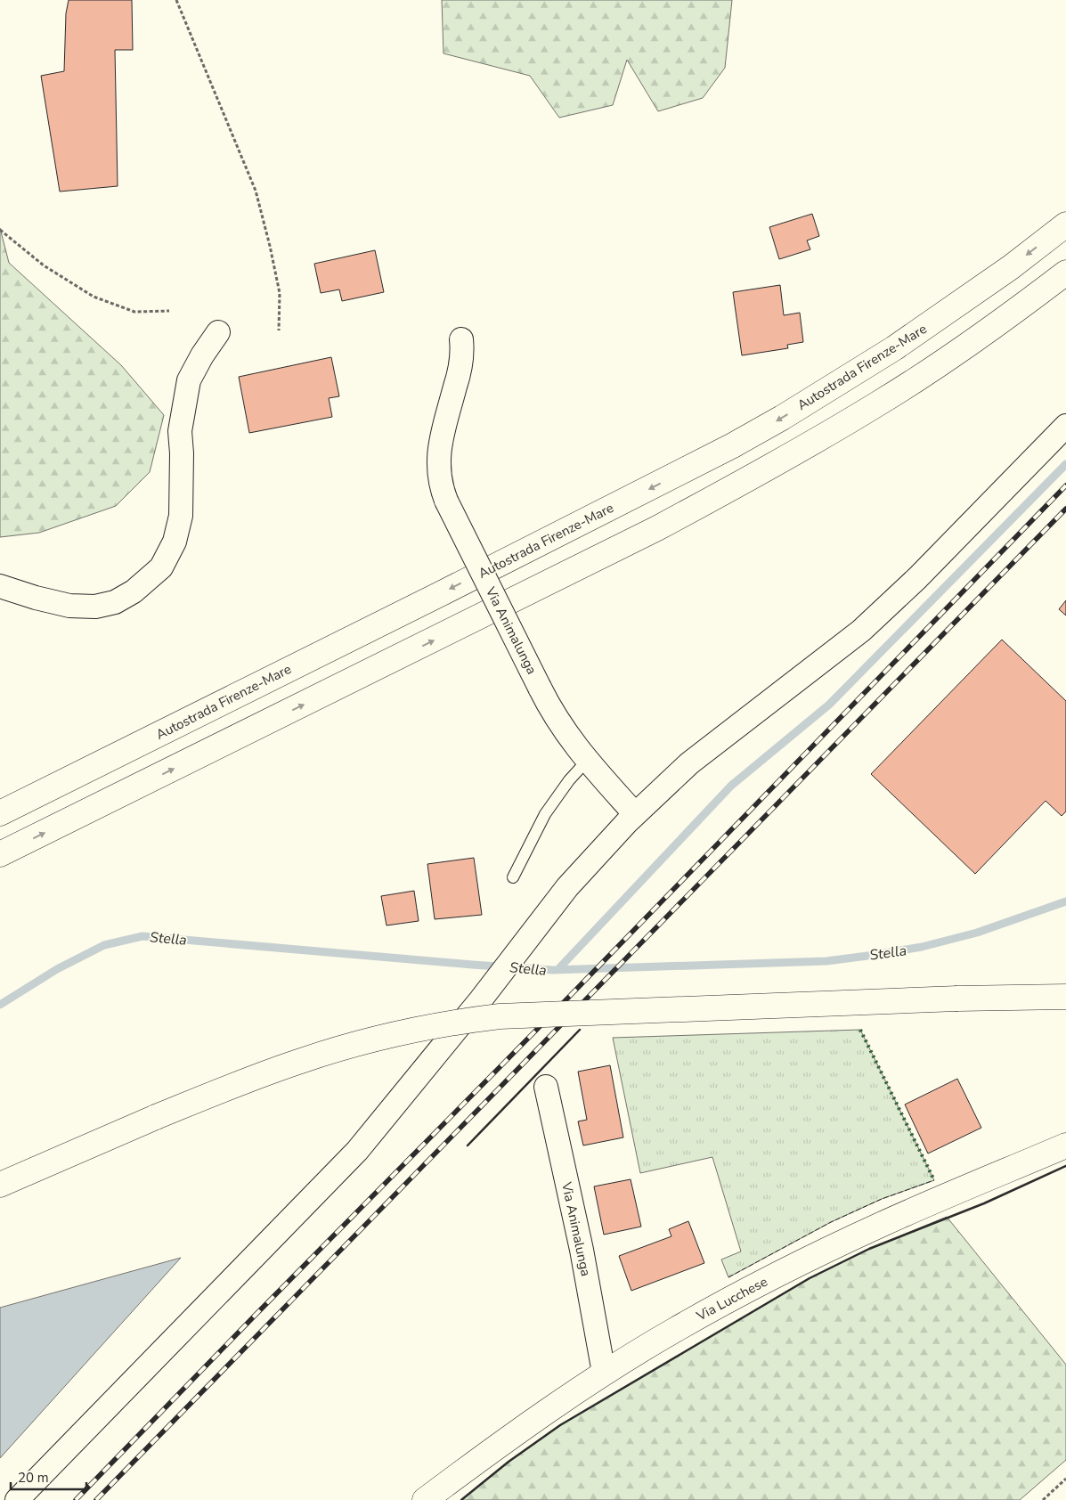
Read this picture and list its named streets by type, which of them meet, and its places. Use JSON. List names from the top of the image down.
{
  "streets": {
    "main road": ["Autostrada Firenze-Mare", "Via Lucchese"],
    "street": ["Via Animalunga"]
  },
  "crossings": [
    ["Via Animalunga", "Via Lucchese"]
  ],
  "water": ["Stella"],
  "scale_bar": "20 m"
}
